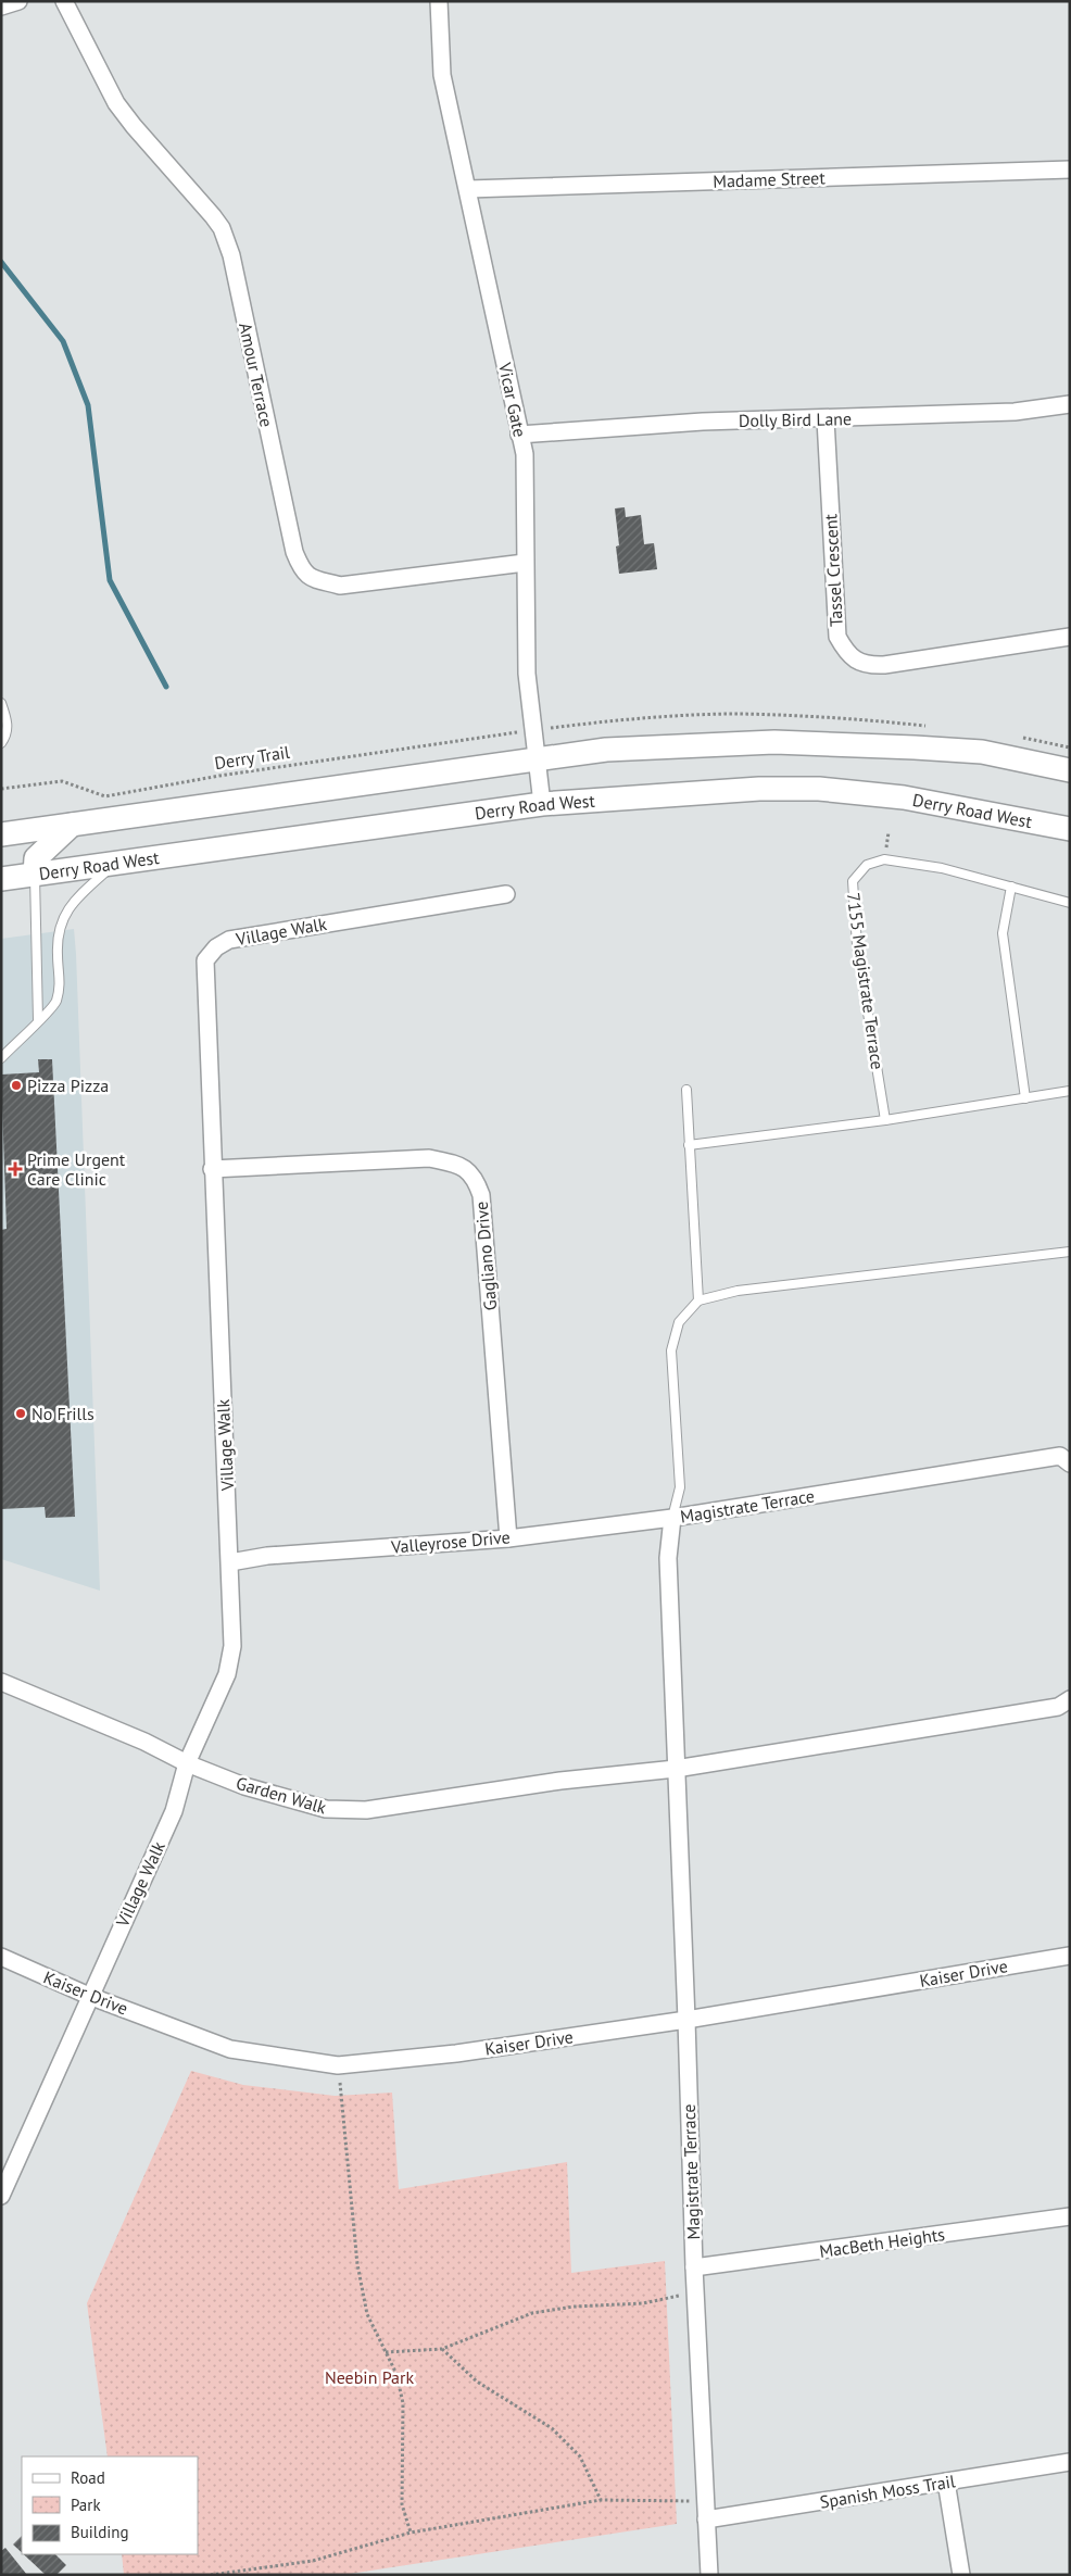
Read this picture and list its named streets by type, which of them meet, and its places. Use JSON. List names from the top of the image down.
{
  "streets": {
    "main road": ["Derry Road West"],
    "street": [
      "Madame Street",
      "Amour Terrace",
      "Vicar Gate",
      "Dolly Bird Lane",
      "Tassel Crescent",
      "Village Walk",
      "Gagliano Drive",
      "Magistrate Terrace",
      "Valleyrose Drive",
      "Garden Walk",
      "Kaiser Drive",
      "MacBeth Heights",
      "Spanish Moss Trail"
    ],
    "lane": ["7155 Magistrate Terrace"],
    "path": ["Derry Trail"]
  },
  "crossings": [
    ["Madame Street", "Vicar Gate"],
    ["Amour Terrace", "Vicar Gate"],
    ["Vicar Gate", "Dolly Bird Lane"],
    ["Vicar Gate", "Derry Road West"],
    ["Dolly Bird Lane", "Tassel Crescent"],
    ["Village Walk", "Gagliano Drive"],
    ["Village Walk", "Valleyrose Drive"],
    ["Village Walk", "Garden Walk"],
    ["Village Walk", "Kaiser Drive"],
    ["Gagliano Drive", "Valleyrose Drive"],
    ["Magistrate Terrace", "Valleyrose Drive"],
    ["Magistrate Terrace", "Garden Walk"],
    ["Magistrate Terrace", "Kaiser Drive"],
    ["Magistrate Terrace", "MacBeth Heights"],
    ["Magistrate Terrace", "Spanish Moss Trail"]
  ],
  "parks": ["Neebin Park"],
  "places": {
    "other": ["Pizza Pizza", "No Frills"],
    "health": ["Prime Urgent Care Clinic"]
  },
  "legend": ["Road", "Park", "Building"]
}
